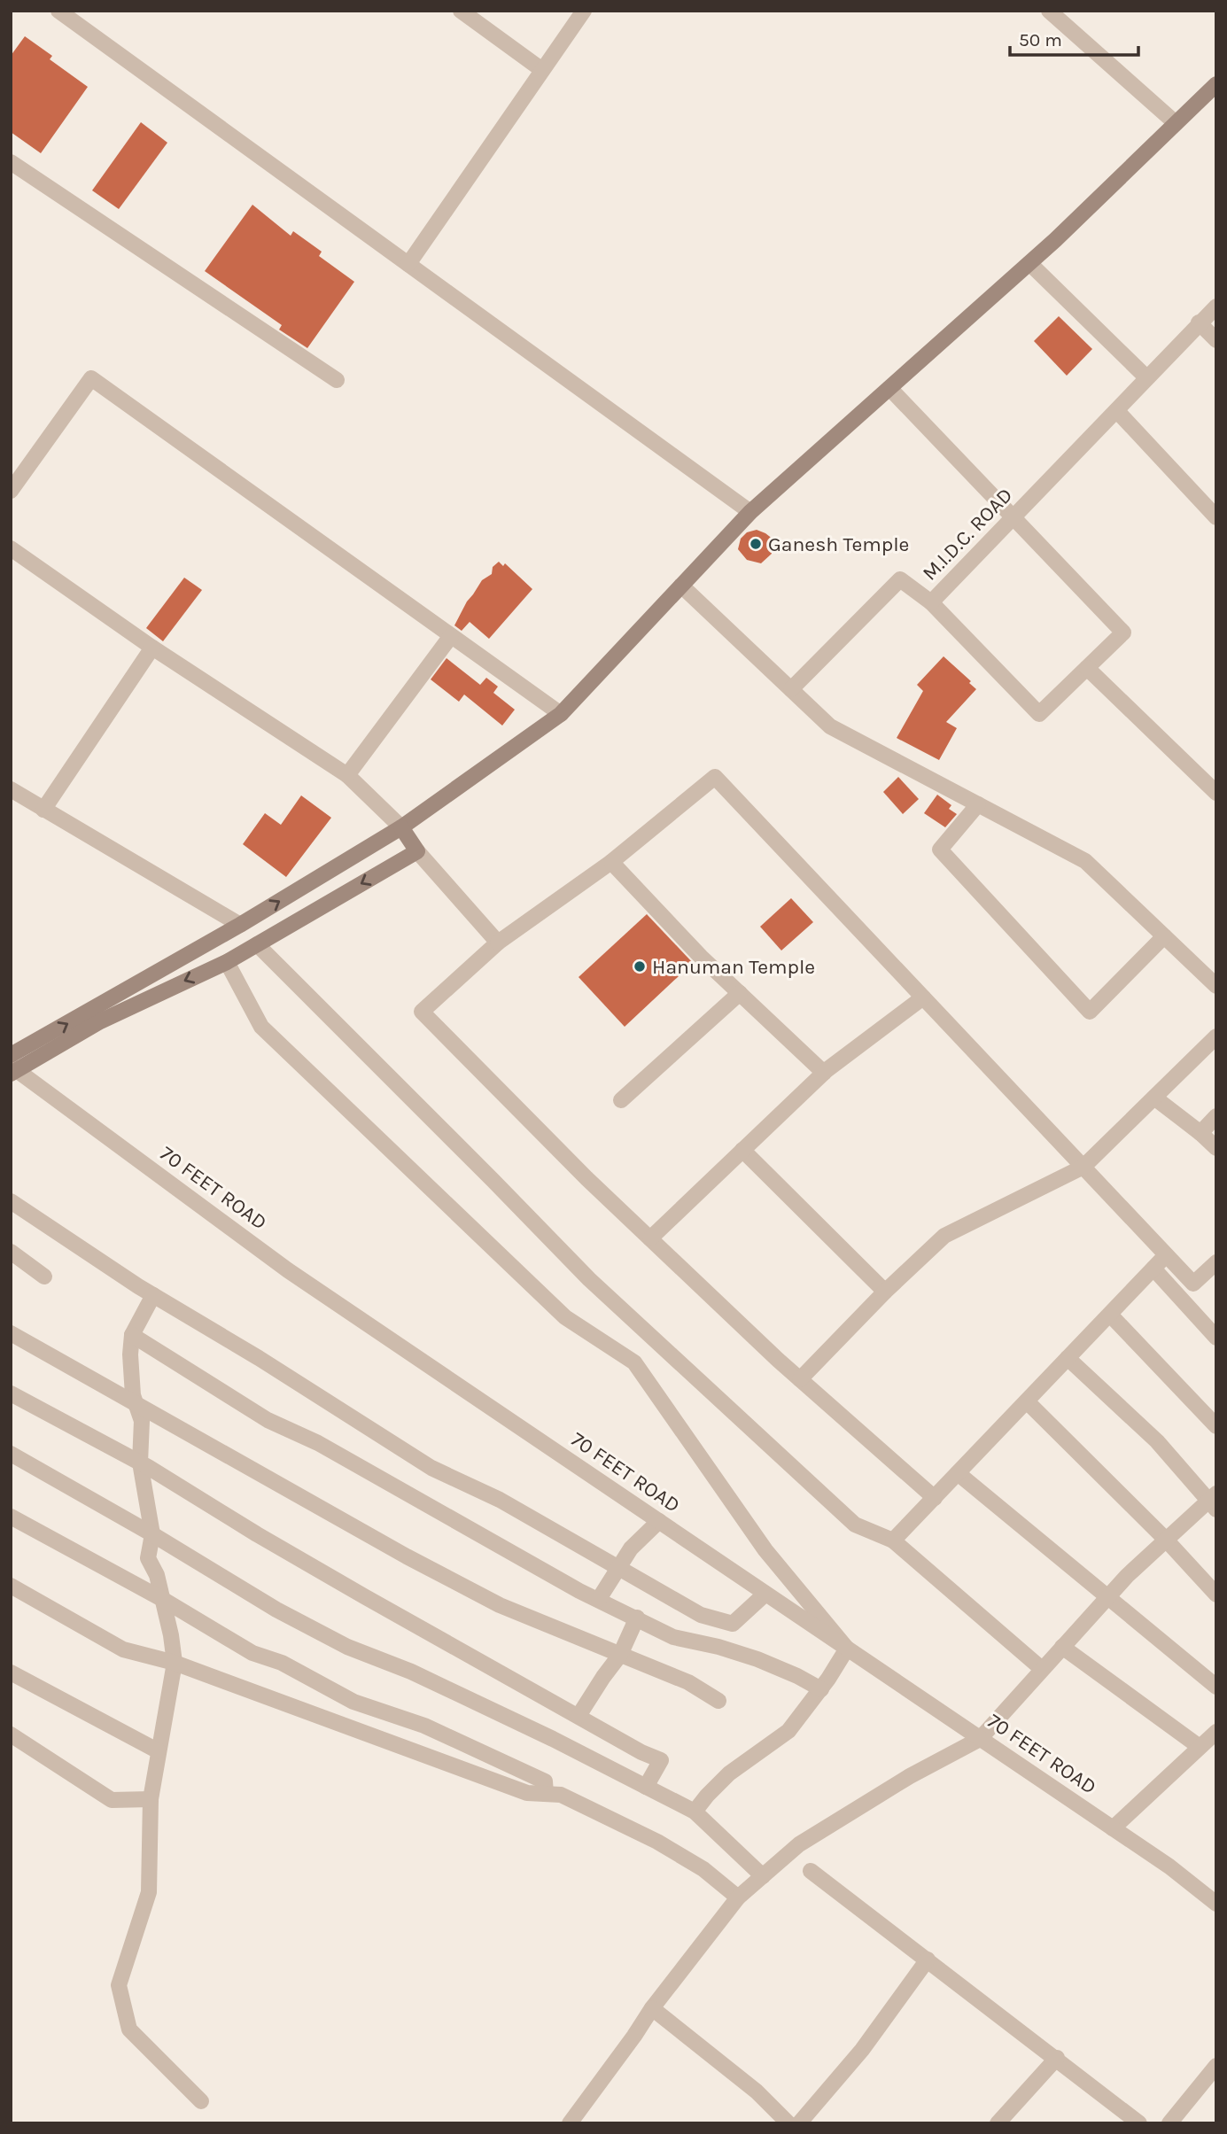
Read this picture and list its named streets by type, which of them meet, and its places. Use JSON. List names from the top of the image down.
{
  "streets": {
    "street": ["M.I.D.C. ROAD", "70 FEET ROAD"]
  },
  "places": ["Ganesh Temple", "Hanuman Temple"],
  "scale_bar": "50 m"
}
